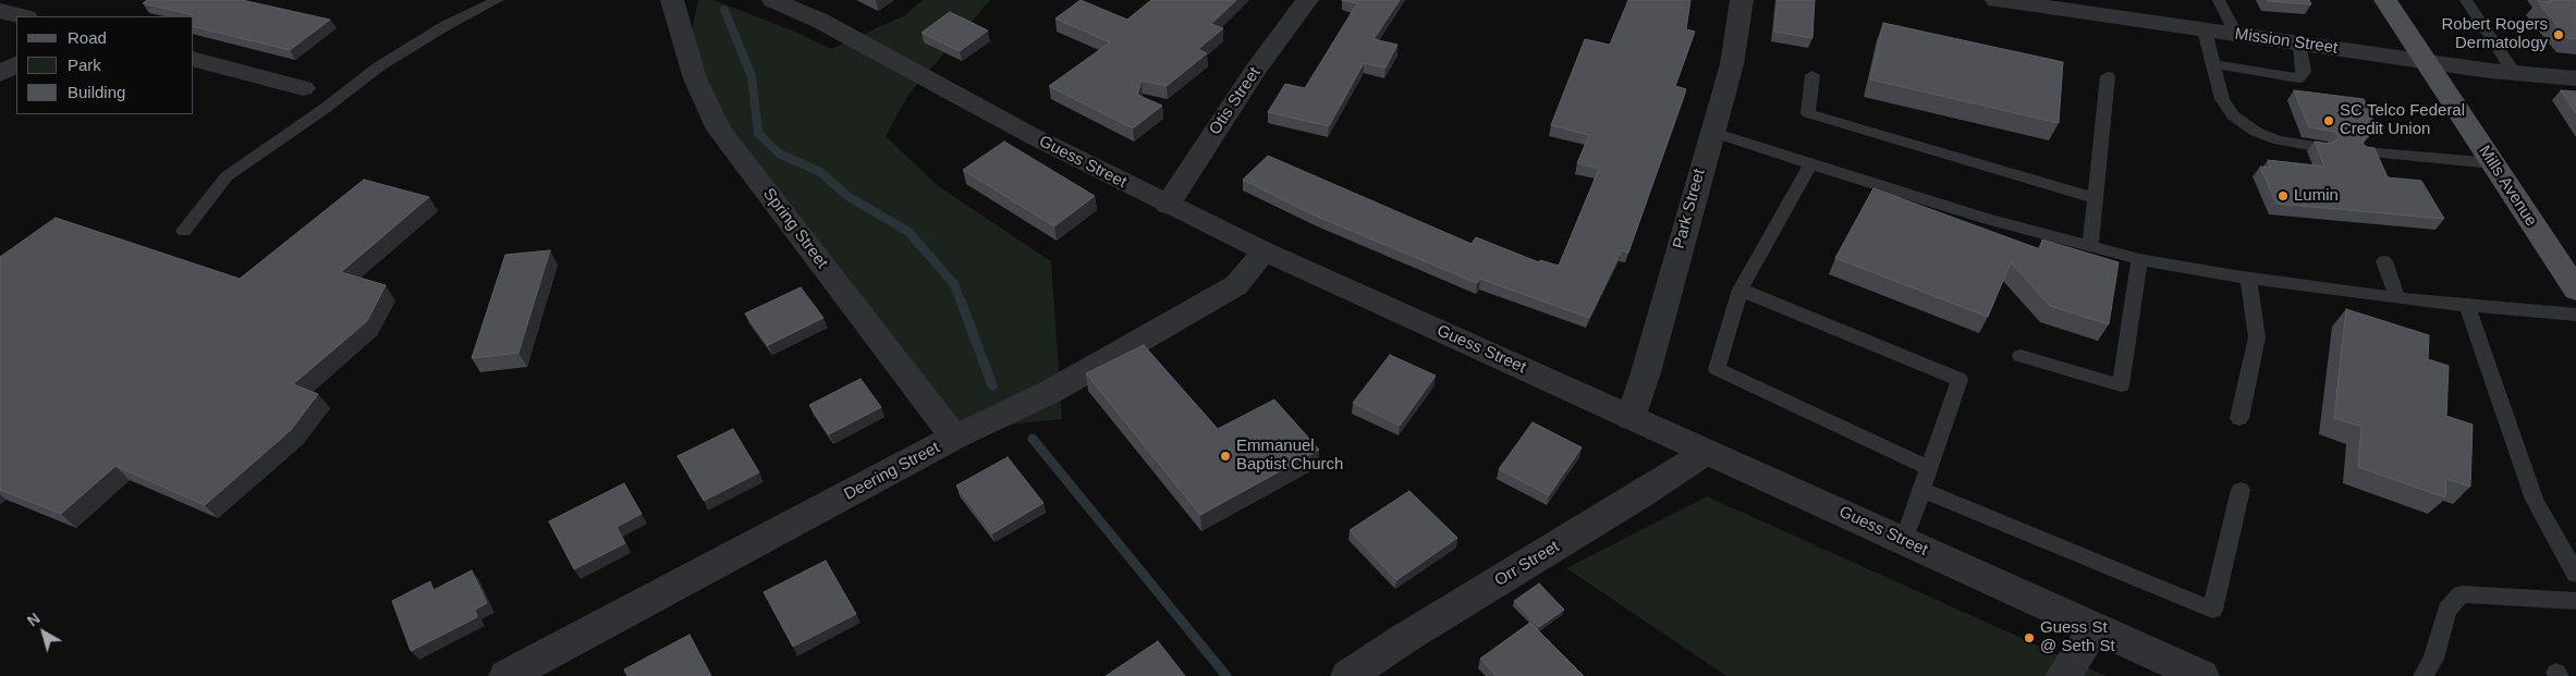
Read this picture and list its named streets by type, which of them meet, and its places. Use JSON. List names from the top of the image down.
{
  "streets": {
    "main road": ["Mills Avenue"],
    "street": [
      "Mission Street",
      "Otis Street",
      "Guess Street",
      "Park Street",
      "Spring Street",
      "Deering Street",
      "Orr Street"
    ]
  },
  "crossings": [
    ["Mission Street", "Mills Avenue"],
    ["Otis Street", "Guess Street"],
    ["Guess Street", "Park Street"],
    ["Guess Street", "Deering Street"],
    ["Guess Street", "Orr Street"],
    ["Spring Street", "Deering Street"]
  ],
  "places": [
    "Robert Rogers Dermatology",
    "SC Telco Federal Credit Union",
    "Lumin",
    "Emmanuel Baptist Church",
    "Guess St @ Seth St"
  ],
  "legend": ["Road", "Park", "Building"],
  "north": "top left"
}
